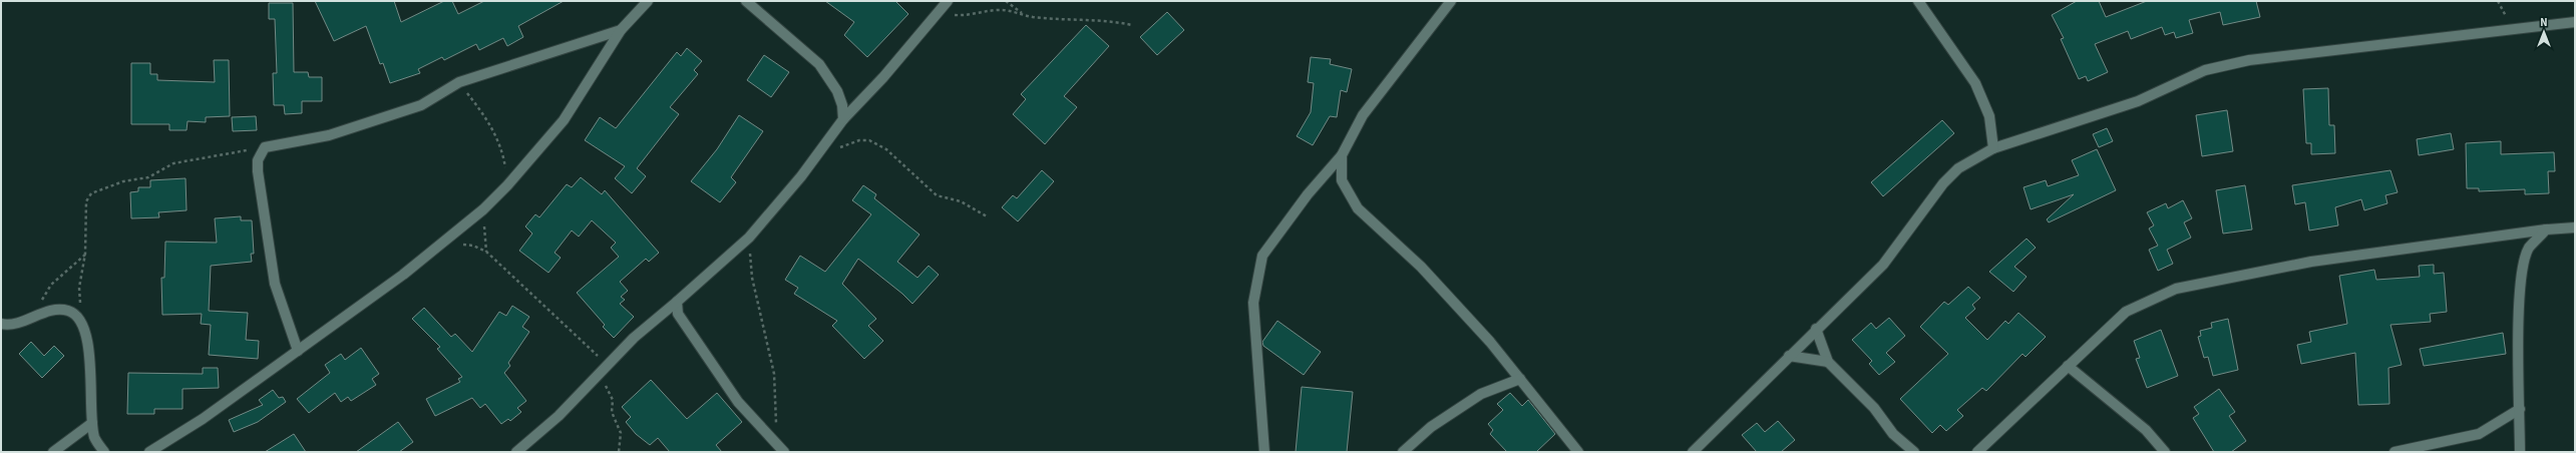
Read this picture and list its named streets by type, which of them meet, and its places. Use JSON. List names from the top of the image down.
{
  "north": "top"
}
